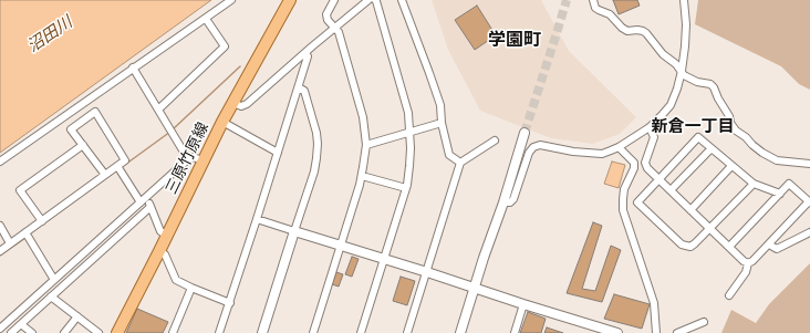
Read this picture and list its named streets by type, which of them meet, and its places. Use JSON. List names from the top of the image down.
{
  "streets": {
    "main road": ["三原竹原線"]
  },
  "districts": ["学園町", "新倉一丁目"],
  "water": ["沼田川"]
}
